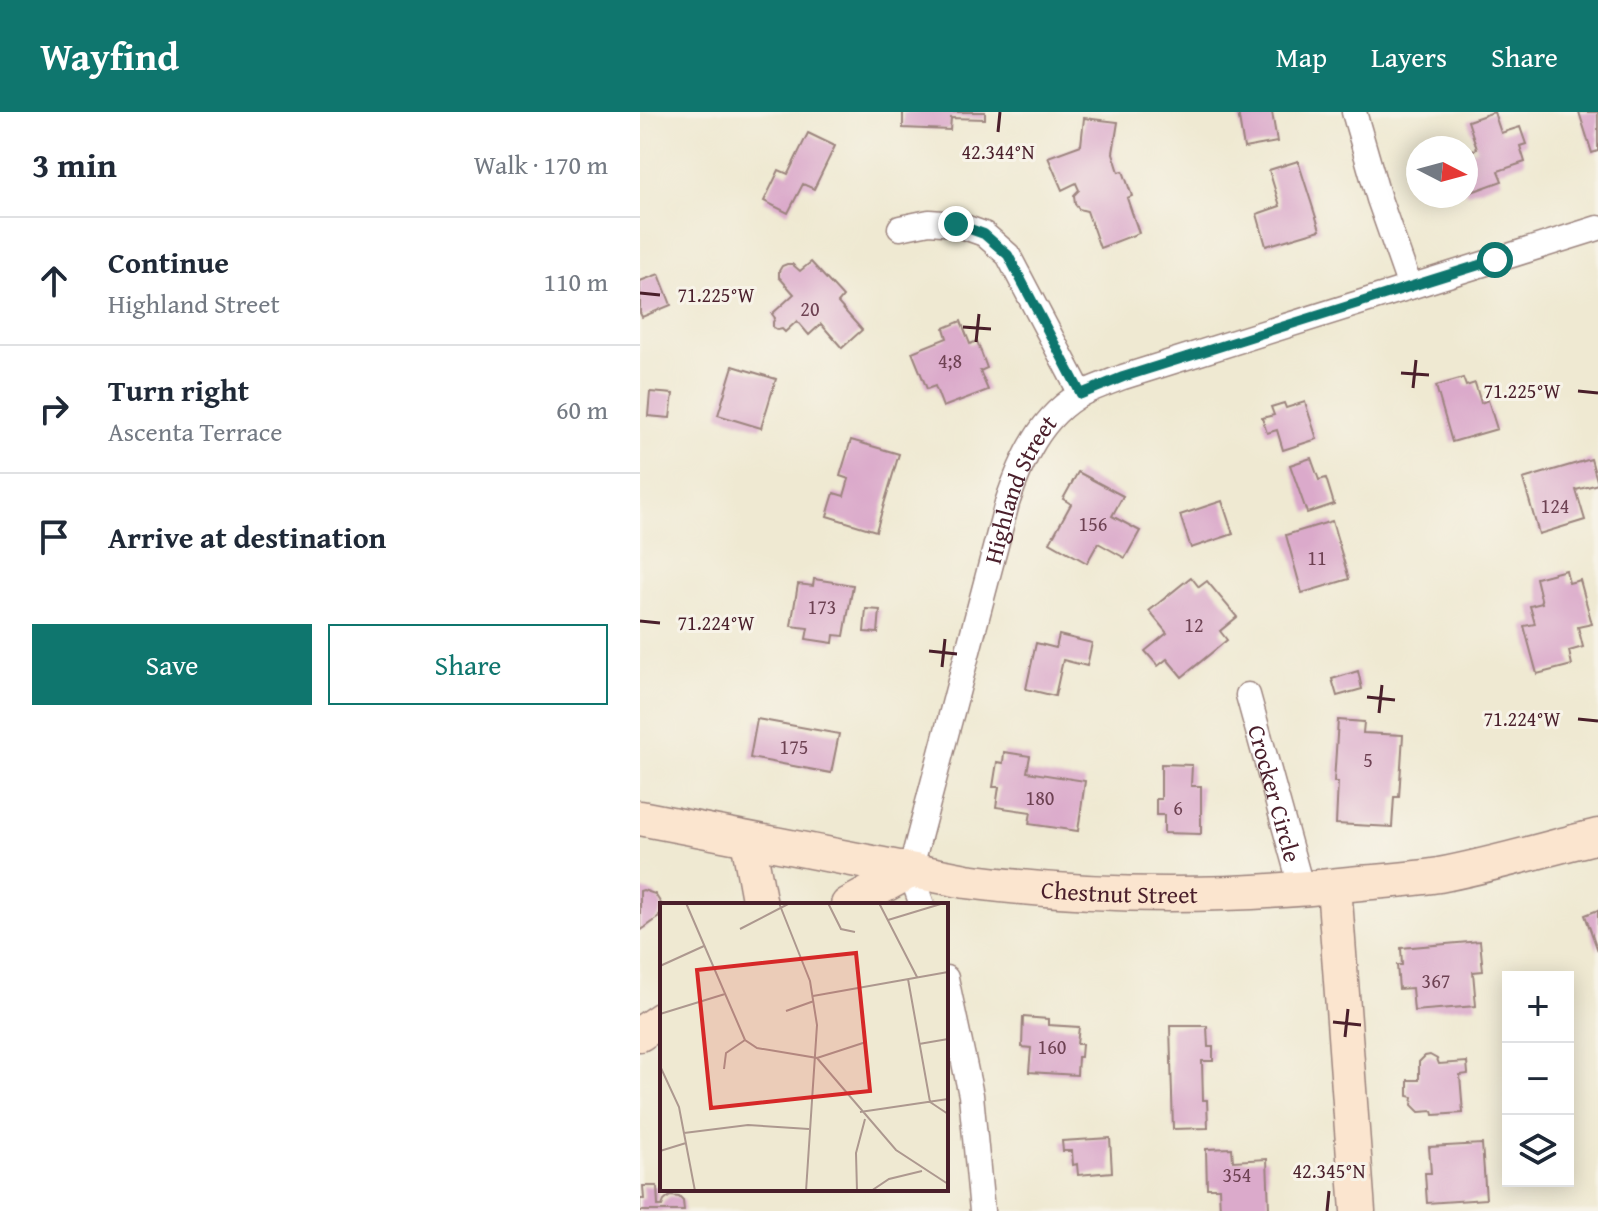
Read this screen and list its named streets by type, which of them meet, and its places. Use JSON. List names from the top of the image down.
{
  "streets": {
    "main road": ["Chestnut Street"],
    "street": ["Highland Street", "Crocker Circle"]
  },
  "crossings": [
    ["Highland Street", "Chestnut Street"],
    ["Crocker Circle", "Chestnut Street"]
  ],
  "house_numbers": [
    "20",
    "4;8",
    "124",
    "156",
    "11",
    "173",
    "12",
    "175",
    "5",
    "180",
    "6",
    "367",
    "160",
    "354"
  ],
  "north": "right",
  "page": {
    "header": "Wayfind",
    "nav": ["Map", "Layers", "Share"],
    "heading": ["3 min", "Walk · 170 m"],
    "list": [
      ["Continue", "Highland Street", "110 m"],
      ["Turn right", "Ascenta Terrace", "60 m"],
      "Arrive at destination"
    ],
    "buttons": ["Save", "Share"],
    "map_buttons": ["+", "−"]
  },
  "coordinates": [
    "42.344°N",
    "71.225°W",
    "71.224°W",
    "42.345°N"
  ]
}
